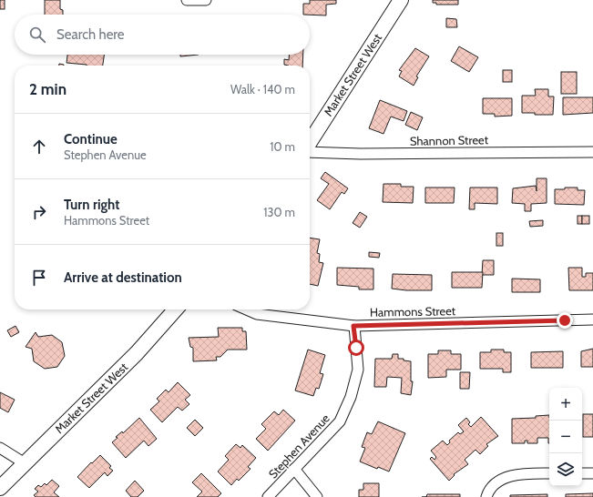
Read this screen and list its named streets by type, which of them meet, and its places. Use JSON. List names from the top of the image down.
{
  "streets": {
    "main road": ["Market Street West"],
    "street": ["Shannon Street", "Hammons Street", "Stephen Avenue"]
  },
  "crossings": [
    ["Hammons Street", "Stephen Avenue"]
  ],
  "page": {
    "search": "Search here",
    "heading": ["2 min", "Walk · 140 m"],
    "list": [
      ["Continue", "Stephen Avenue", "10 m"],
      ["Turn right", "Hammons Street", "130 m"],
      "Arrive at destination"
    ],
    "map_buttons": ["+", "−"]
  }
}
